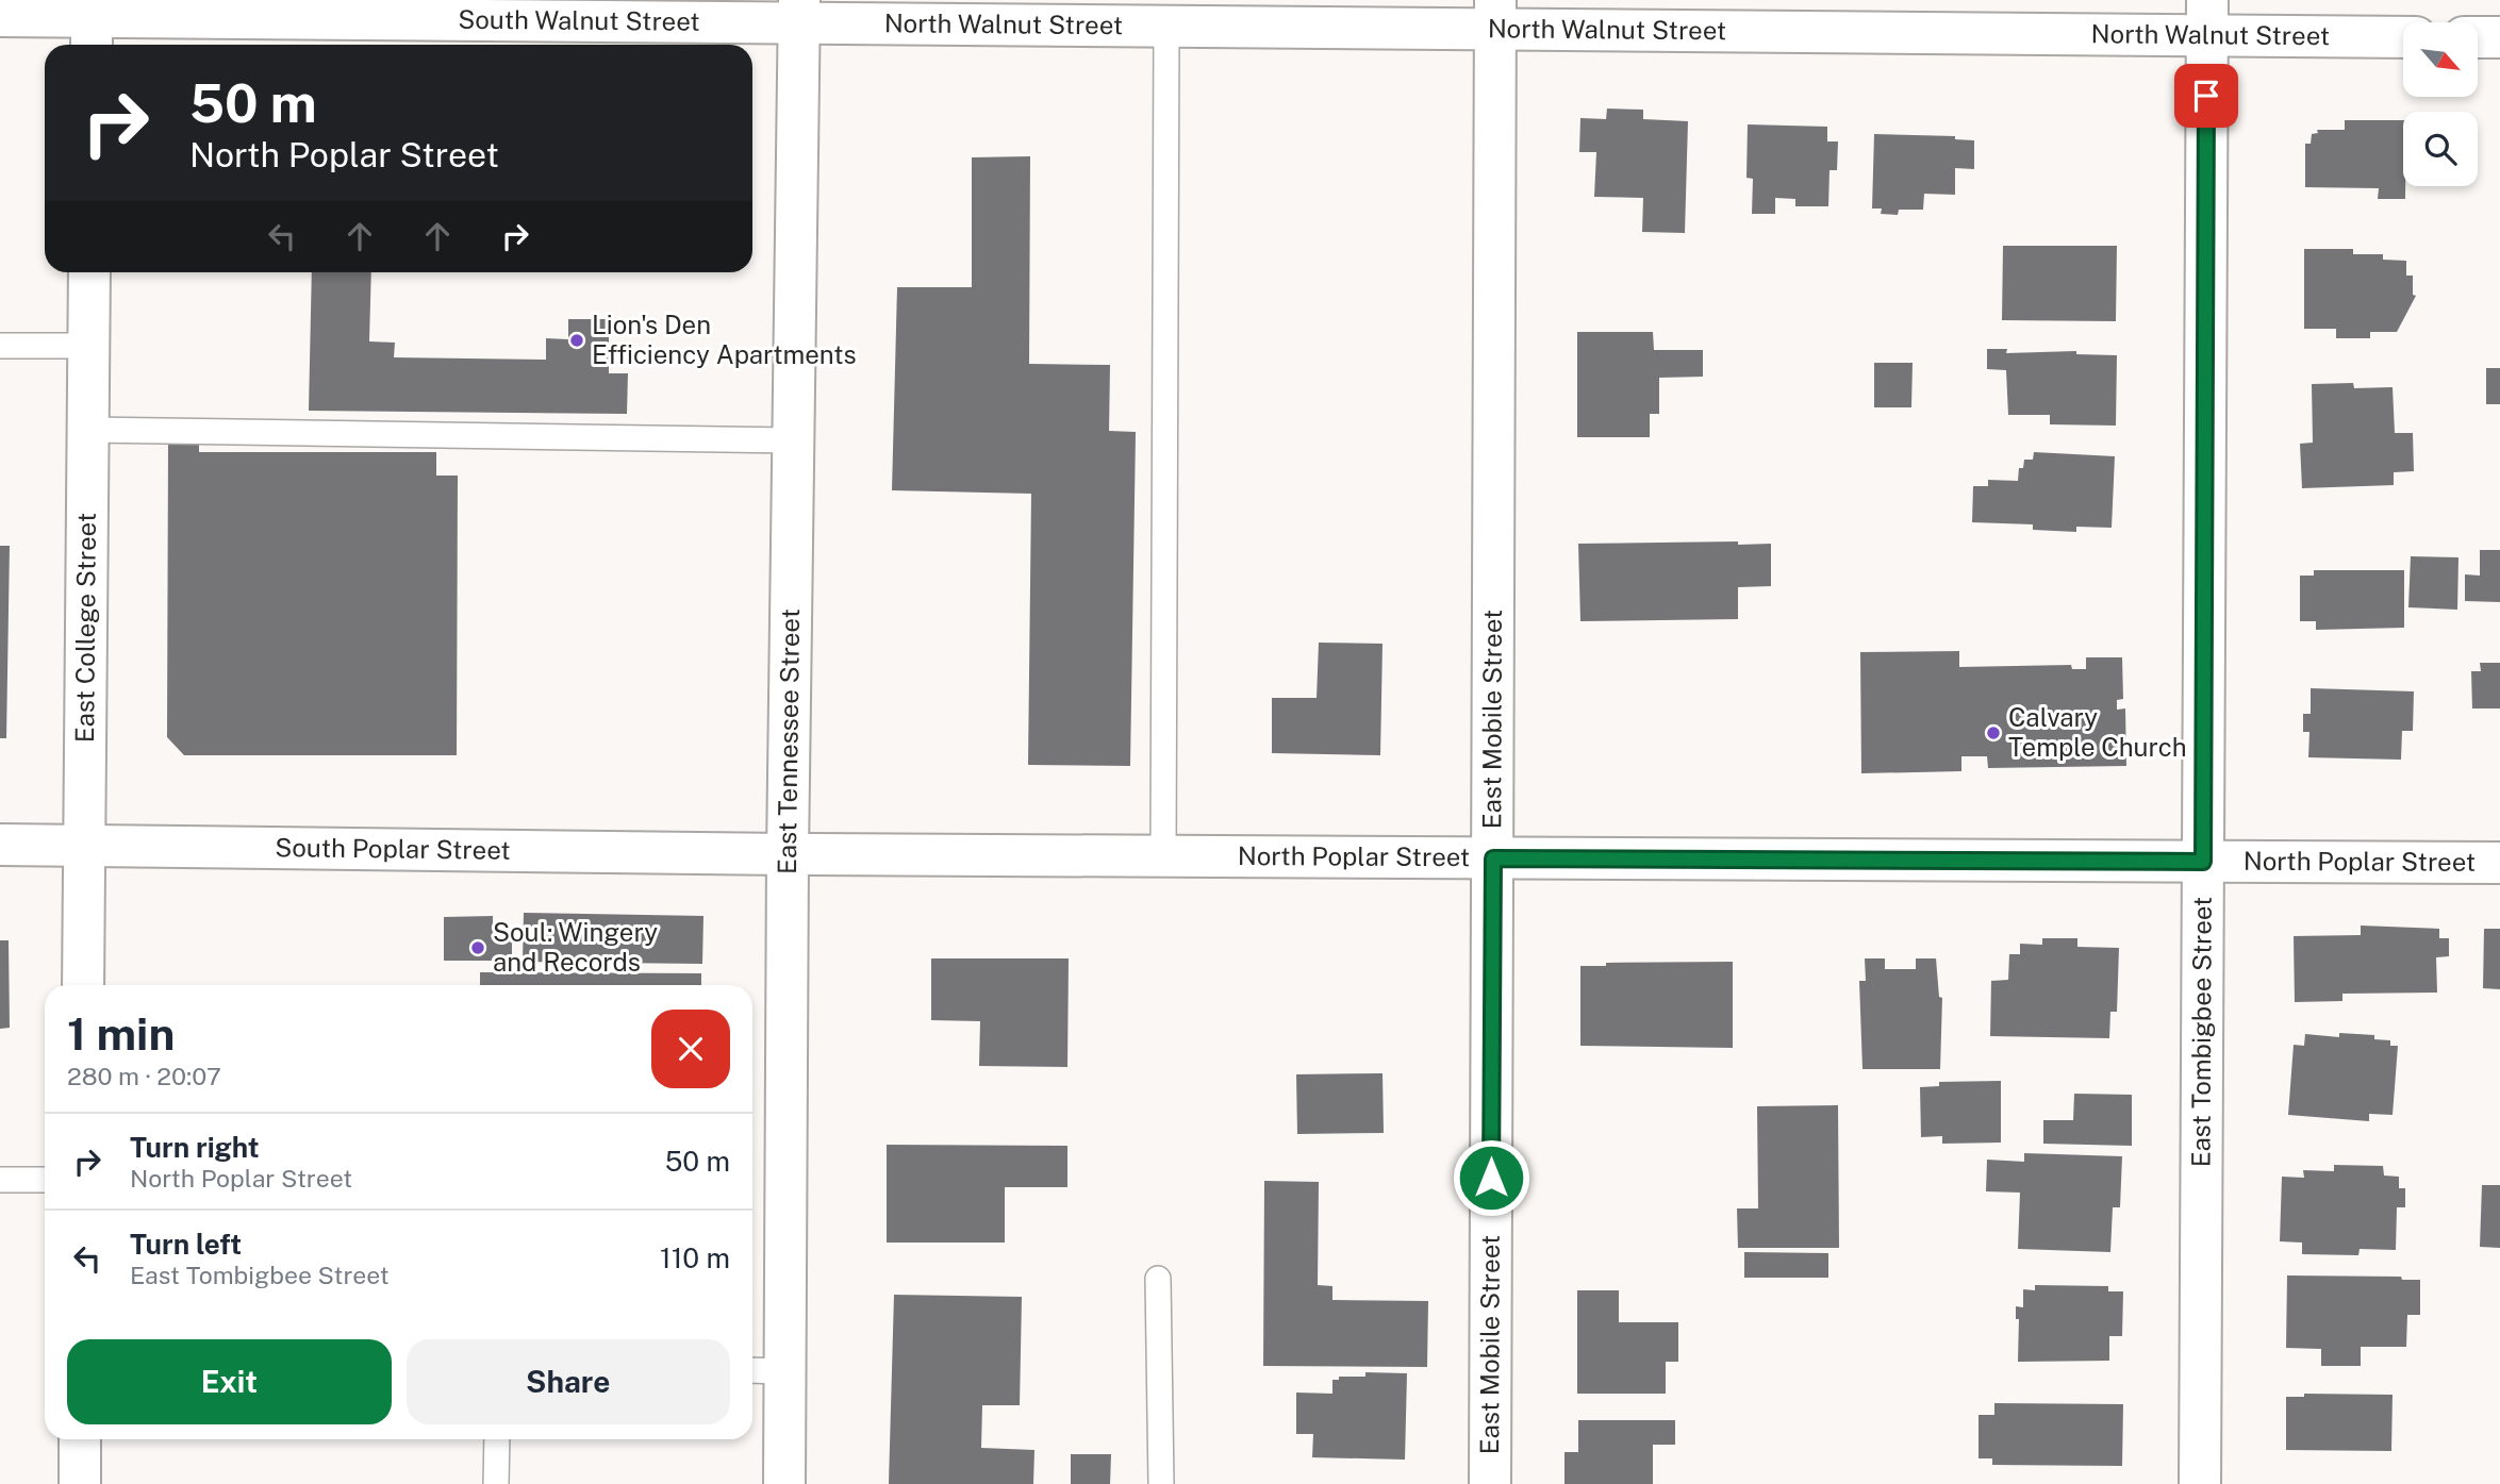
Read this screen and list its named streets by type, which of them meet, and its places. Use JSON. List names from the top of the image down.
{
  "streets": {
    "street": [
      "South Walnut Street",
      "North Walnut Street",
      "East College Street",
      "East Mobile Street",
      "East Tennessee Street",
      "South Poplar Street",
      "North Poplar Street",
      "East Tombigbee Street"
    ]
  },
  "crossings": [
    ["South Walnut Street", "North Walnut Street"],
    ["South Walnut Street", "East Tennessee Street"],
    ["North Walnut Street", "East Mobile Street"],
    ["North Walnut Street", "East Tennessee Street"],
    ["North Walnut Street", "East Tombigbee Street"],
    ["East College Street", "South Poplar Street"],
    ["East Mobile Street", "North Poplar Street"],
    ["East Tennessee Street", "South Poplar Street"],
    ["East Tennessee Street", "North Poplar Street"],
    ["South Poplar Street", "North Poplar Street"],
    ["North Poplar Street", "East Tombigbee Street"]
  ],
  "places": ["Lion's Den Efficiency Apartments", "Calvary Temple Church", "Soul: Wingery and Records"],
  "north": "bottom right",
  "page": {
    "turn": ["50 m", "North Poplar Street"],
    "heading": ["1 min", "280 m · 20:07"],
    "list": [
      {
        "name": "Turn right",
        "note": "North Poplar Street",
        "value": "50 m"
      },
      {
        "name": "Turn left",
        "note": "East Tombigbee Street",
        "value": "110 m"
      }
    ],
    "buttons": ["Exit", "Share"]
  }
}
